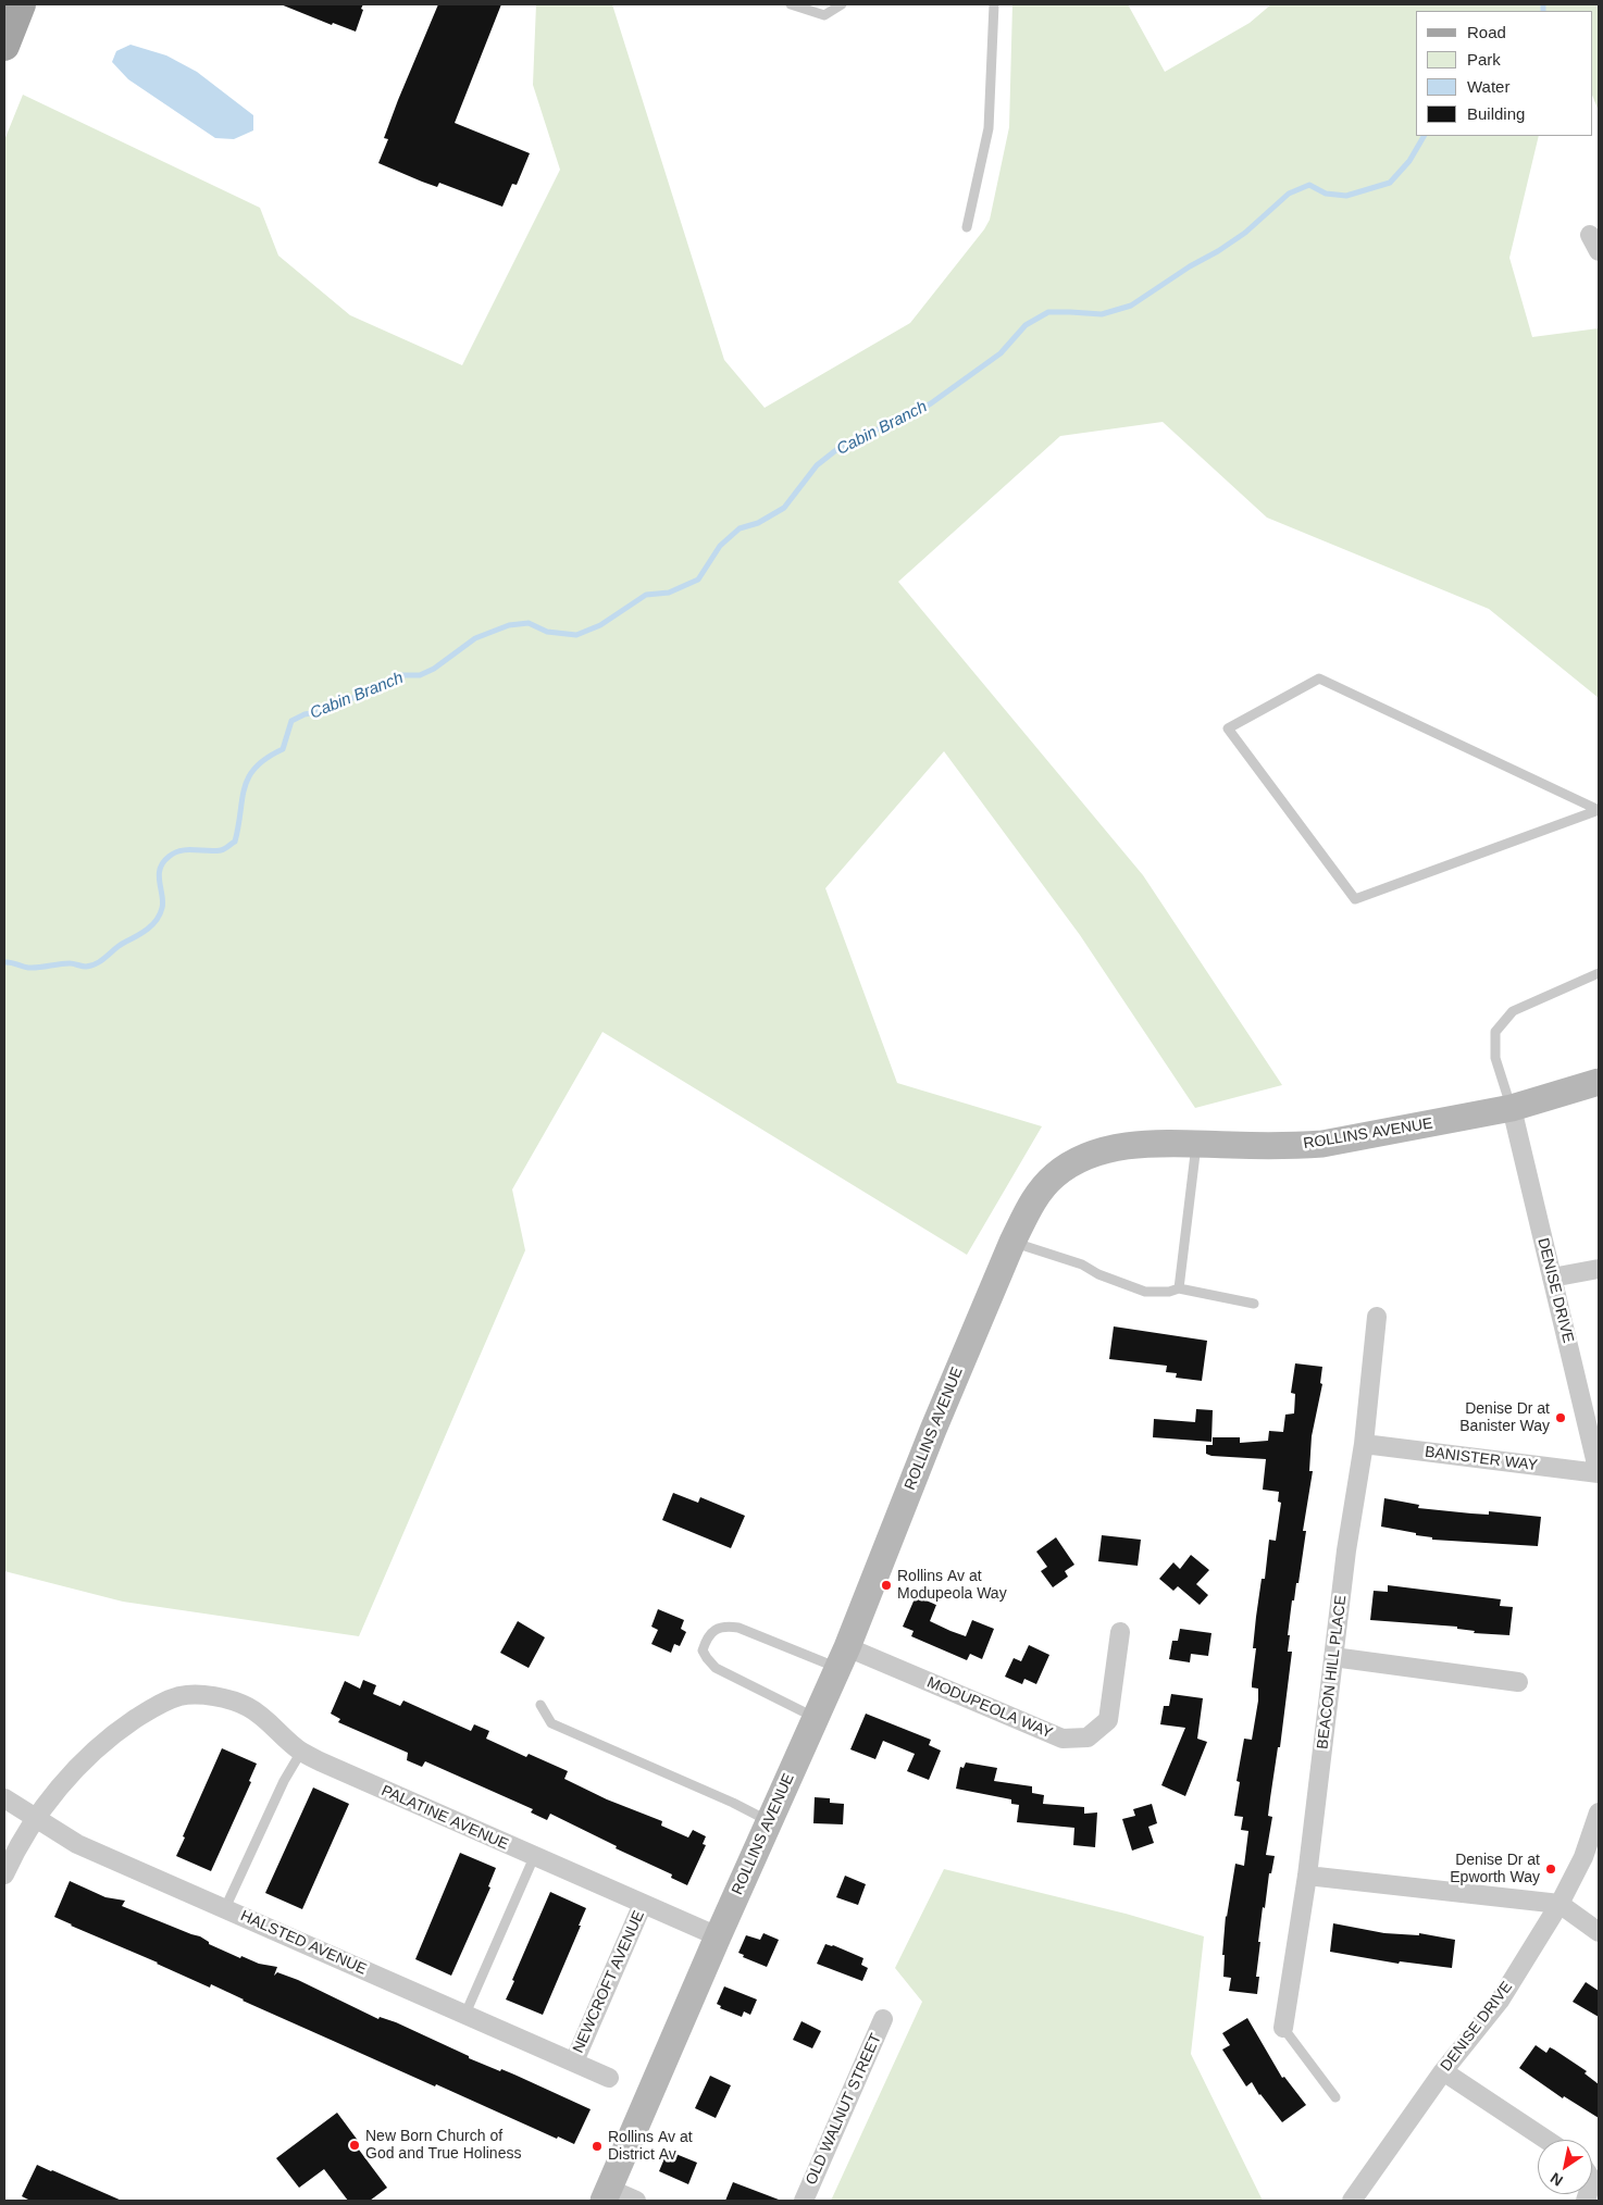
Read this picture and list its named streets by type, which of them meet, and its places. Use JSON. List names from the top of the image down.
{
  "streets": {
    "street": [
      "ROLLINS AVENUE",
      "DENISE DRIVE",
      "BANISTER WAY",
      "BEACON HILL PLACE",
      "MODUPEOLA WAY",
      "PALATINE AVENUE",
      "HALSTED AVENUE",
      "NEWCROFT AVENUE",
      "OLD WALNUT STREET"
    ]
  },
  "crossings": [
    ["ROLLINS AVENUE", "DENISE DRIVE"],
    ["ROLLINS AVENUE", "MODUPEOLA WAY"],
    ["ROLLINS AVENUE", "PALATINE AVENUE"],
    ["DENISE DRIVE", "BANISTER WAY"],
    ["BANISTER WAY", "BEACON HILL PLACE"],
    ["PALATINE AVENUE", "HALSTED AVENUE"],
    ["PALATINE AVENUE", "NEWCROFT AVENUE"],
    ["HALSTED AVENUE", "NEWCROFT AVENUE"]
  ],
  "water": ["Cabin Branch"],
  "places": [
    "Denise Dr at Banister Way",
    "Rollins Av at Modupeola Way",
    "Denise Dr at Epworth Way",
    "New Born Church of God and True Holiness",
    "Rollins Av at District Av"
  ],
  "legend": [
    "Road",
    "Park",
    "Water",
    "Building"
  ],
  "north": "bottom left"
}
